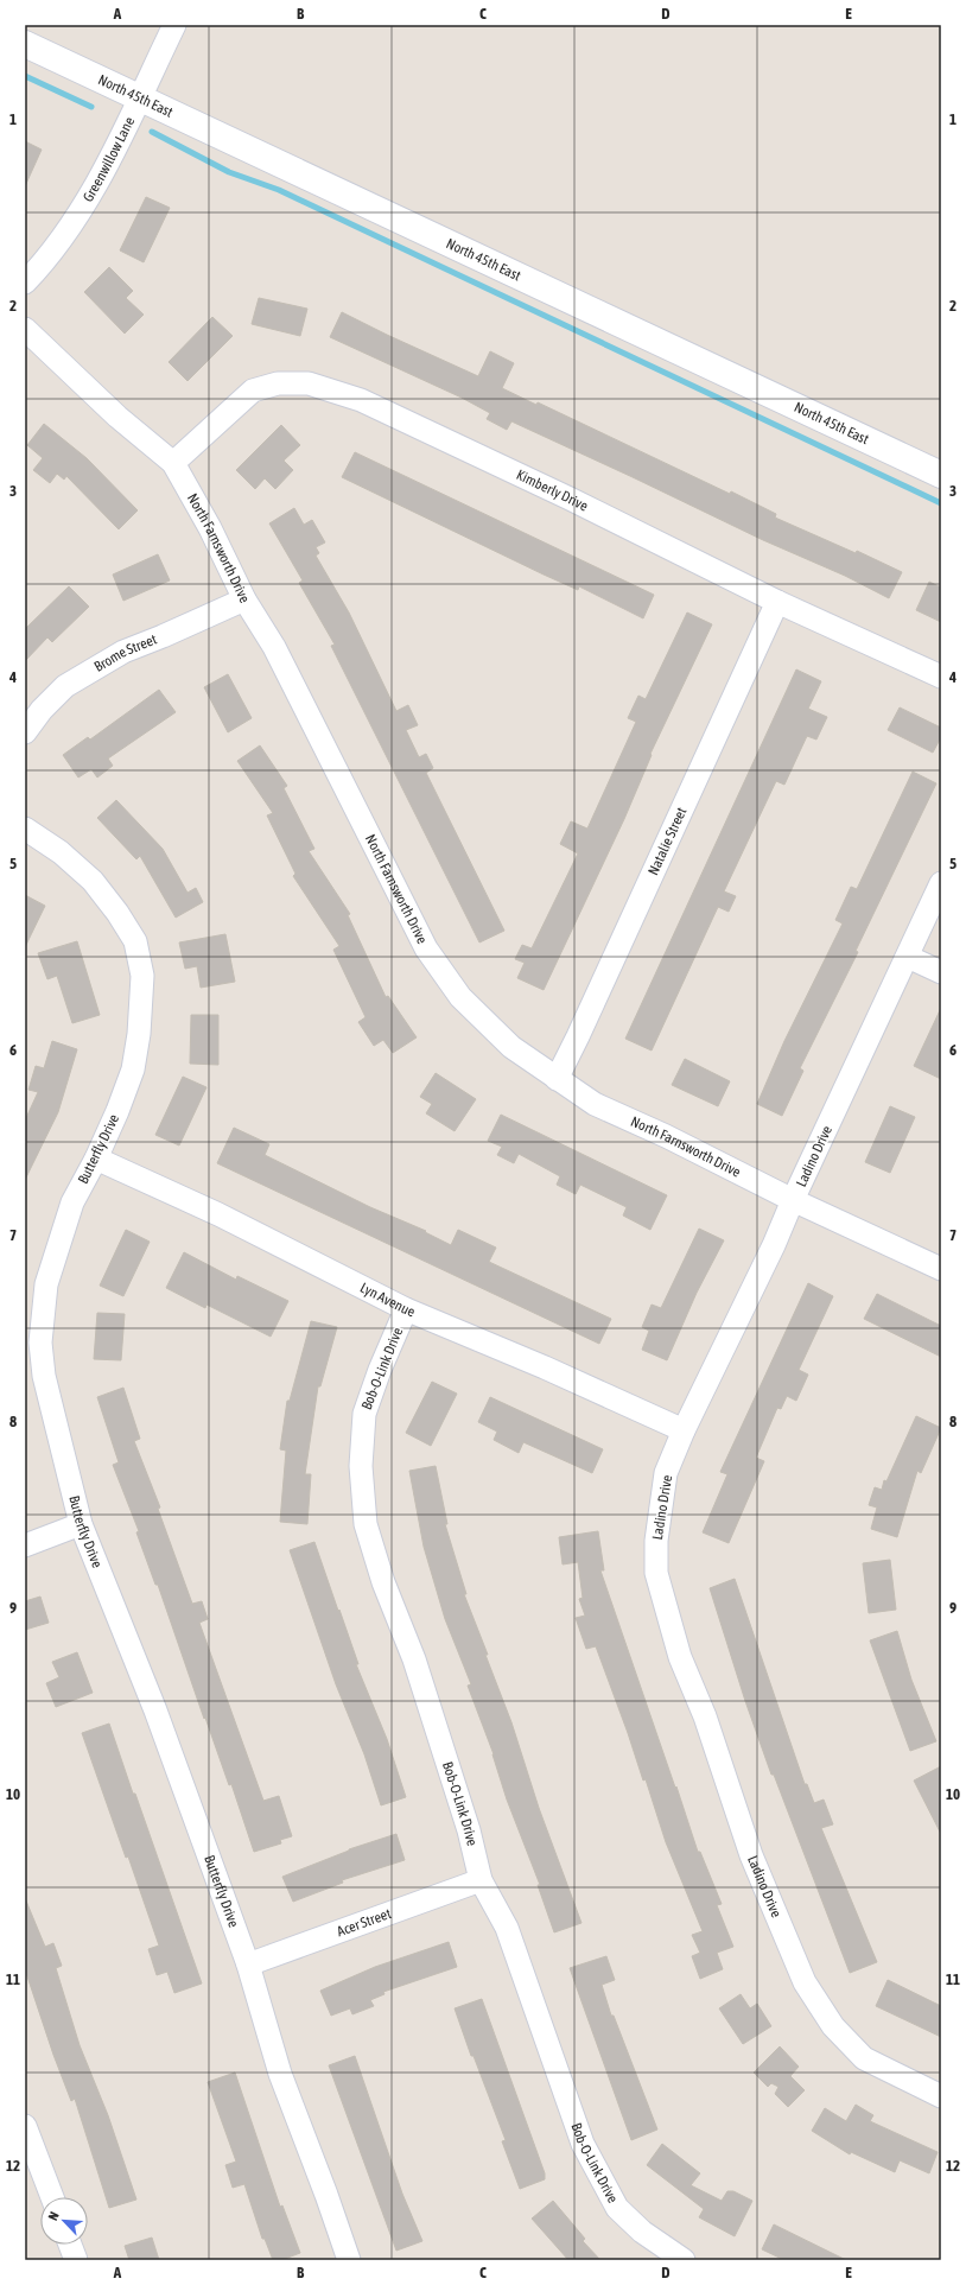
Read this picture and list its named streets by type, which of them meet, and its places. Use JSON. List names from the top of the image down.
{
  "streets": {
    "main road": ["North 45th East"],
    "street": [
      "Greenwillow Lane",
      "Kimberly Drive",
      "North Farnsworth Drive",
      "Brome Street",
      "Natalie Street",
      "Butterfly Drive",
      "Ladino Drive",
      "Lyn Avenue",
      "Bob-O-Link Drive",
      "Acer Street"
    ]
  },
  "crossings": [
    ["North 45th East", "Greenwillow Lane"],
    ["Kimberly Drive", "North Farnsworth Drive"],
    ["Kimberly Drive", "Natalie Street"],
    ["North Farnsworth Drive", "Brome Street"],
    ["North Farnsworth Drive", "Natalie Street"],
    ["North Farnsworth Drive", "Ladino Drive"],
    ["Butterfly Drive", "Lyn Avenue"],
    ["Butterfly Drive", "Acer Street"],
    ["Ladino Drive", "Lyn Avenue"],
    ["Lyn Avenue", "Bob-O-Link Drive"],
    ["Bob-O-Link Drive", "Acer Street"]
  ],
  "north": "top left",
  "grid": {
    "columns": [
      "A",
      "B",
      "C",
      "D",
      "E"
    ],
    "rows": [
      "1",
      "2",
      "3",
      "4",
      "5",
      "6",
      "7",
      "8",
      "9",
      "10",
      "11",
      "12"
    ]
  }
}
